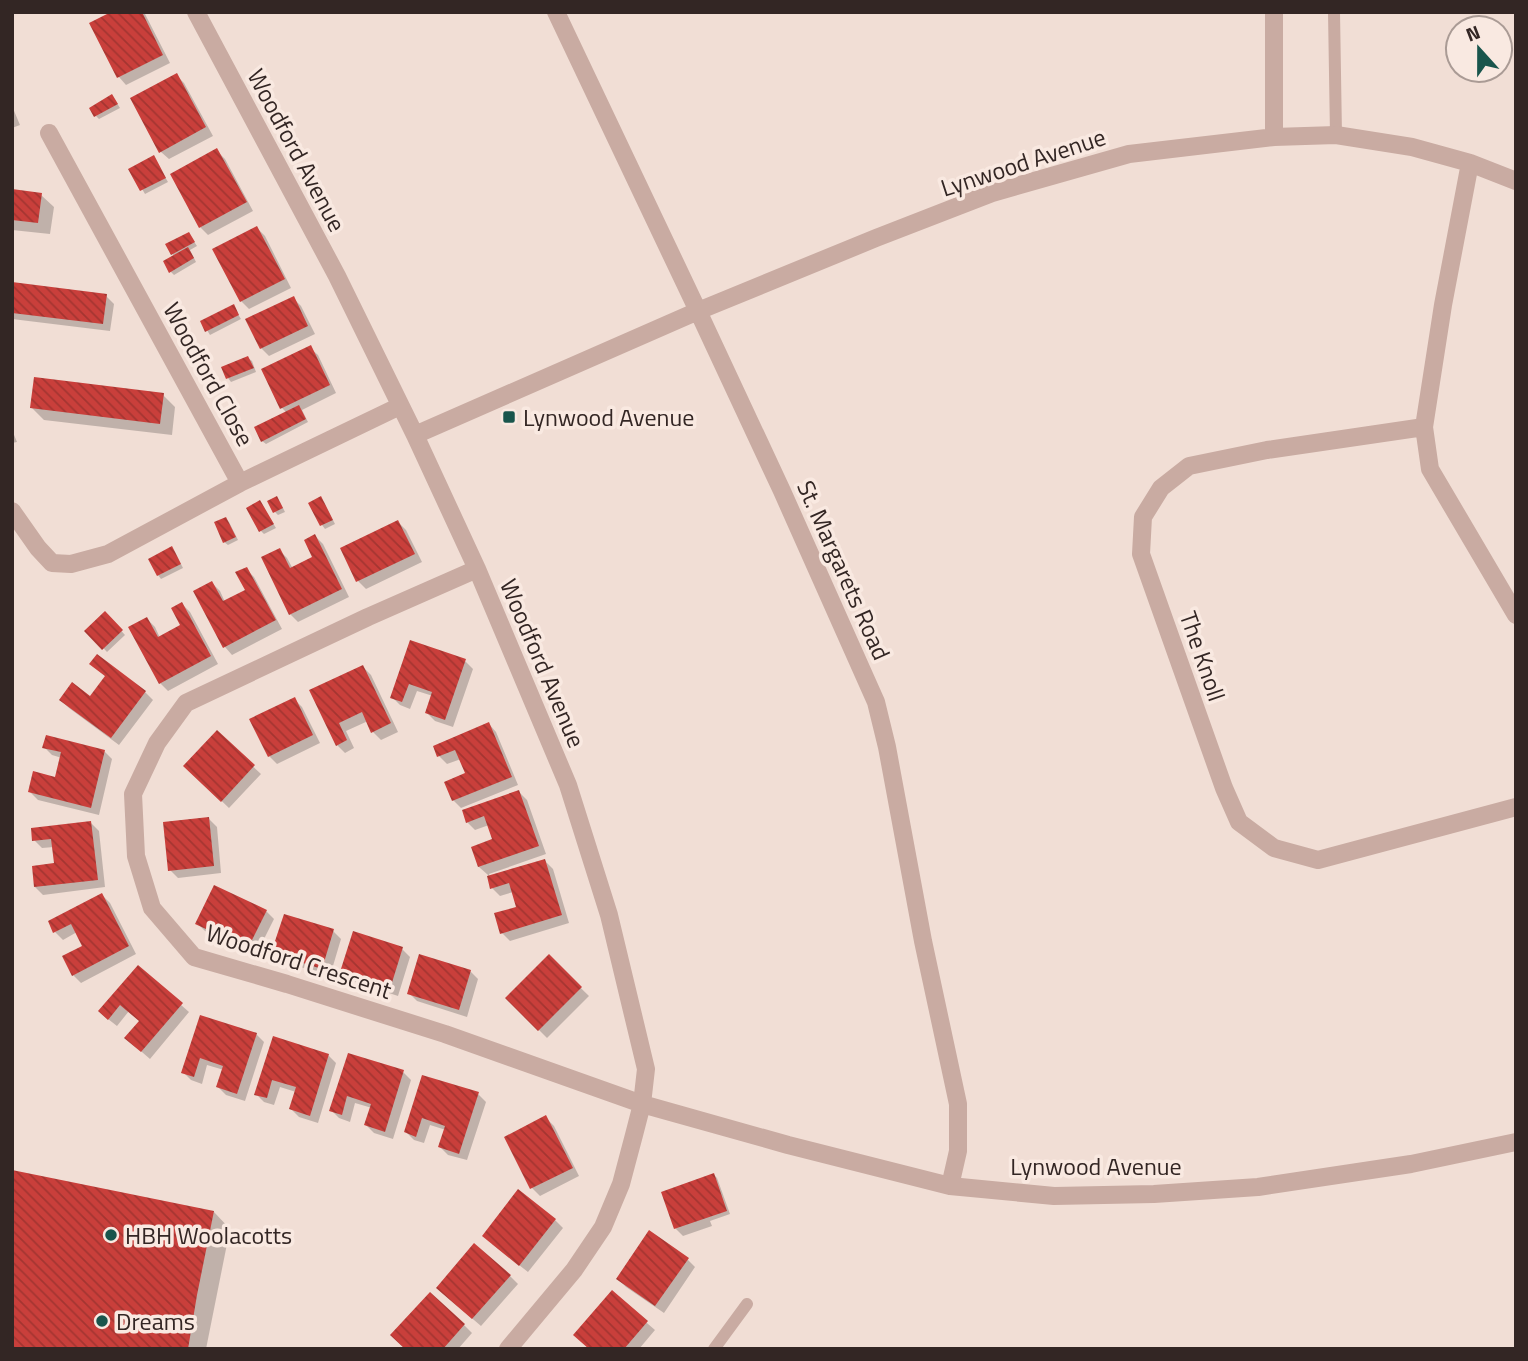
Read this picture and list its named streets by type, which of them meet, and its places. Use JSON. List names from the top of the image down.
{
  "streets": {
    "street": [
      "Woodford Avenue",
      "Lynwood Avenue",
      "Woodford Close",
      "St. Margarets Road",
      "The Knoll",
      "Woodford Crescent"
    ]
  },
  "crossings": [
    ["Woodford Avenue", "Lynwood Avenue"],
    ["Woodford Avenue", "Woodford Close"],
    ["Woodford Avenue", "Woodford Crescent"],
    ["Lynwood Avenue", "St. Margarets Road"],
    ["Lynwood Avenue", "Woodford Crescent"]
  ],
  "places": {
    "transit": ["Lynwood Avenue"],
    "other": ["HBH Woolacotts", "Dreams"]
  },
  "north": "top"
}
